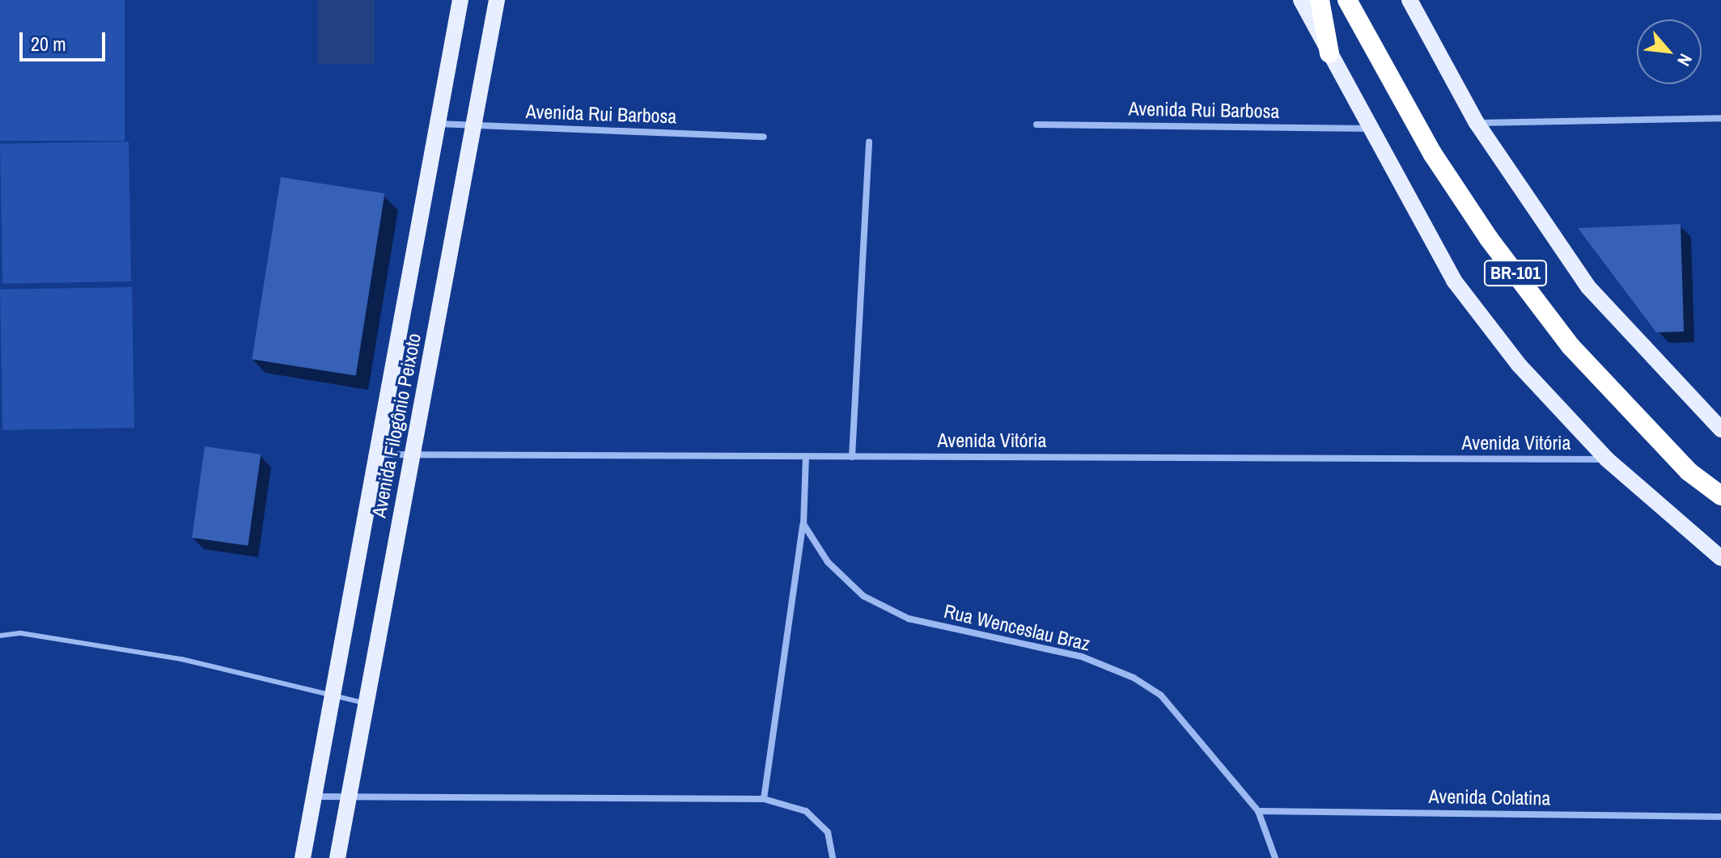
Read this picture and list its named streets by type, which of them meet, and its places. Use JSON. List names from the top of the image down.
{
  "streets": {
    "highway": ["BR-101"],
    "main road": ["Avenida Filogônio Peixoto"],
    "street": [
      "Avenida Rui Barbosa",
      "Avenida Vitória",
      "Rua Wenceslau Braz",
      "Avenida Colatina"
    ]
  },
  "crossings": [
    ["Avenida Rui Barbosa", "Avenida Filogônio Peixoto"],
    ["Avenida Filogônio Peixoto", "Avenida Vitória"],
    ["Rua Wenceslau Braz", "Avenida Colatina"]
  ],
  "scale_bar": "20 m",
  "north": "bottom right"
}
